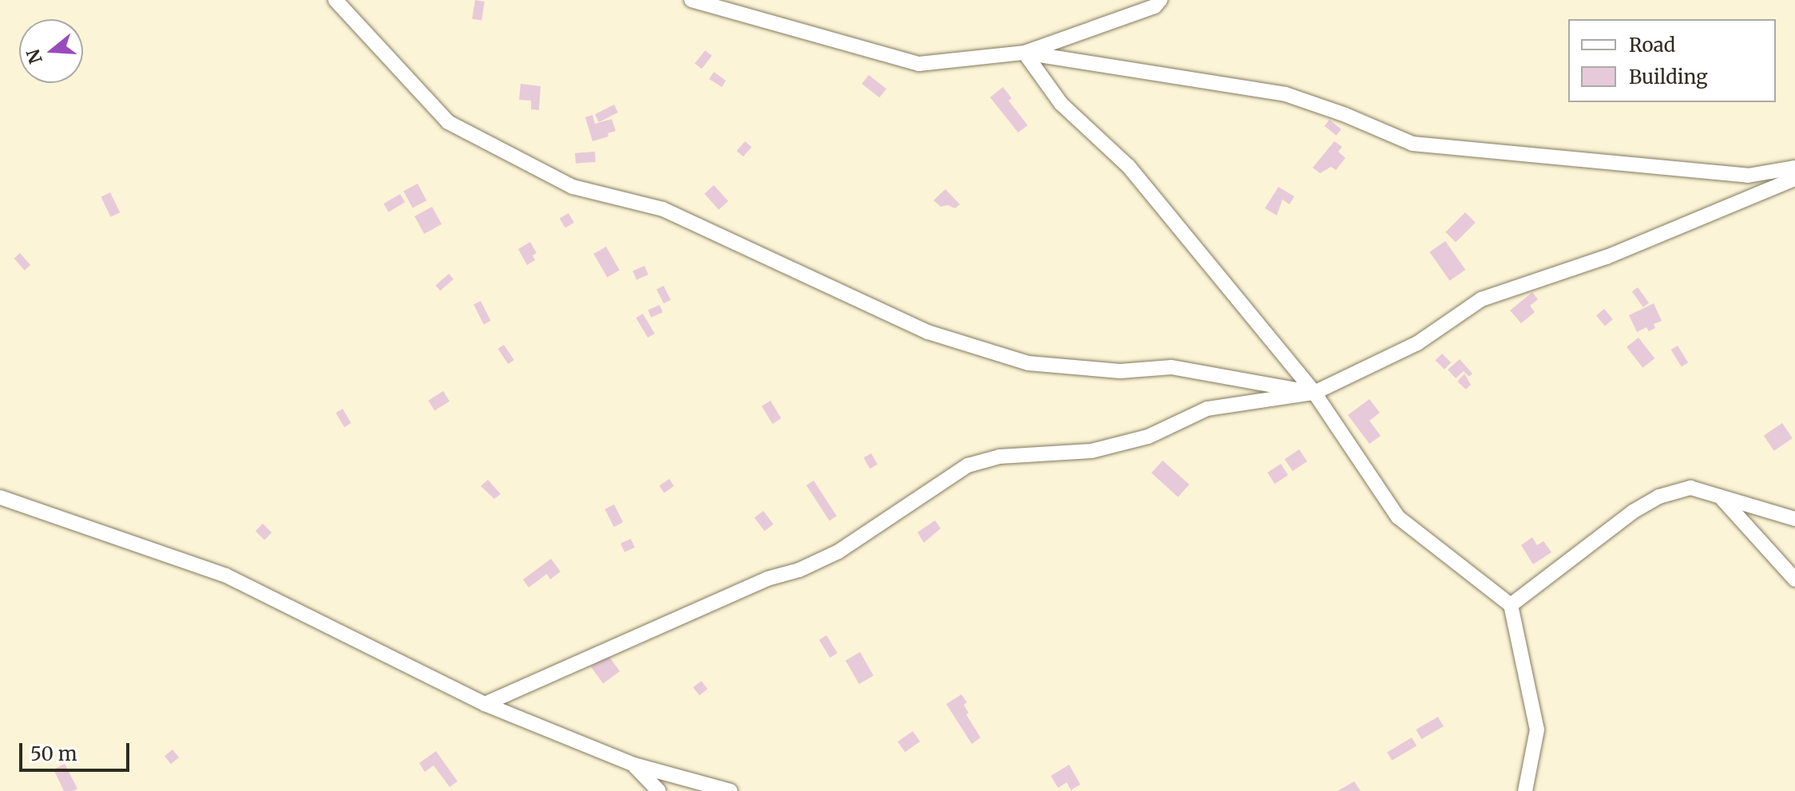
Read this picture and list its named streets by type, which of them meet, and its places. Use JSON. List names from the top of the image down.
{
  "legend": ["Road", "Building"],
  "scale_bar": "50 m",
  "north": "left"
}
